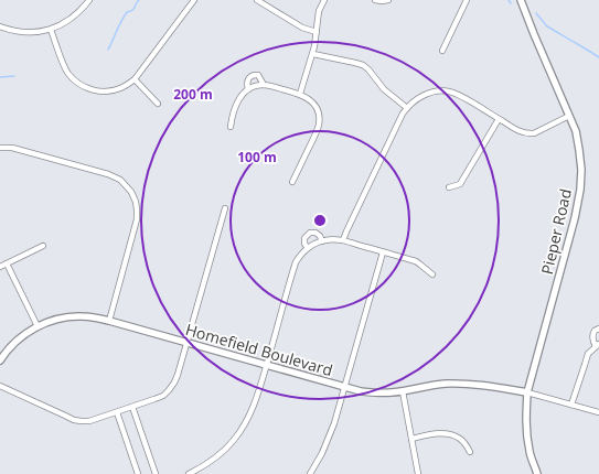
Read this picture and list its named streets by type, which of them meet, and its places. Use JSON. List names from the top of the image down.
{
  "streets": {
    "street": ["Pieper Road", "Homefield Boulevard"]
  },
  "crossings": [
    ["Pieper Road", "Homefield Boulevard"]
  ],
  "rings": ["200 m", "100 m"]
}
